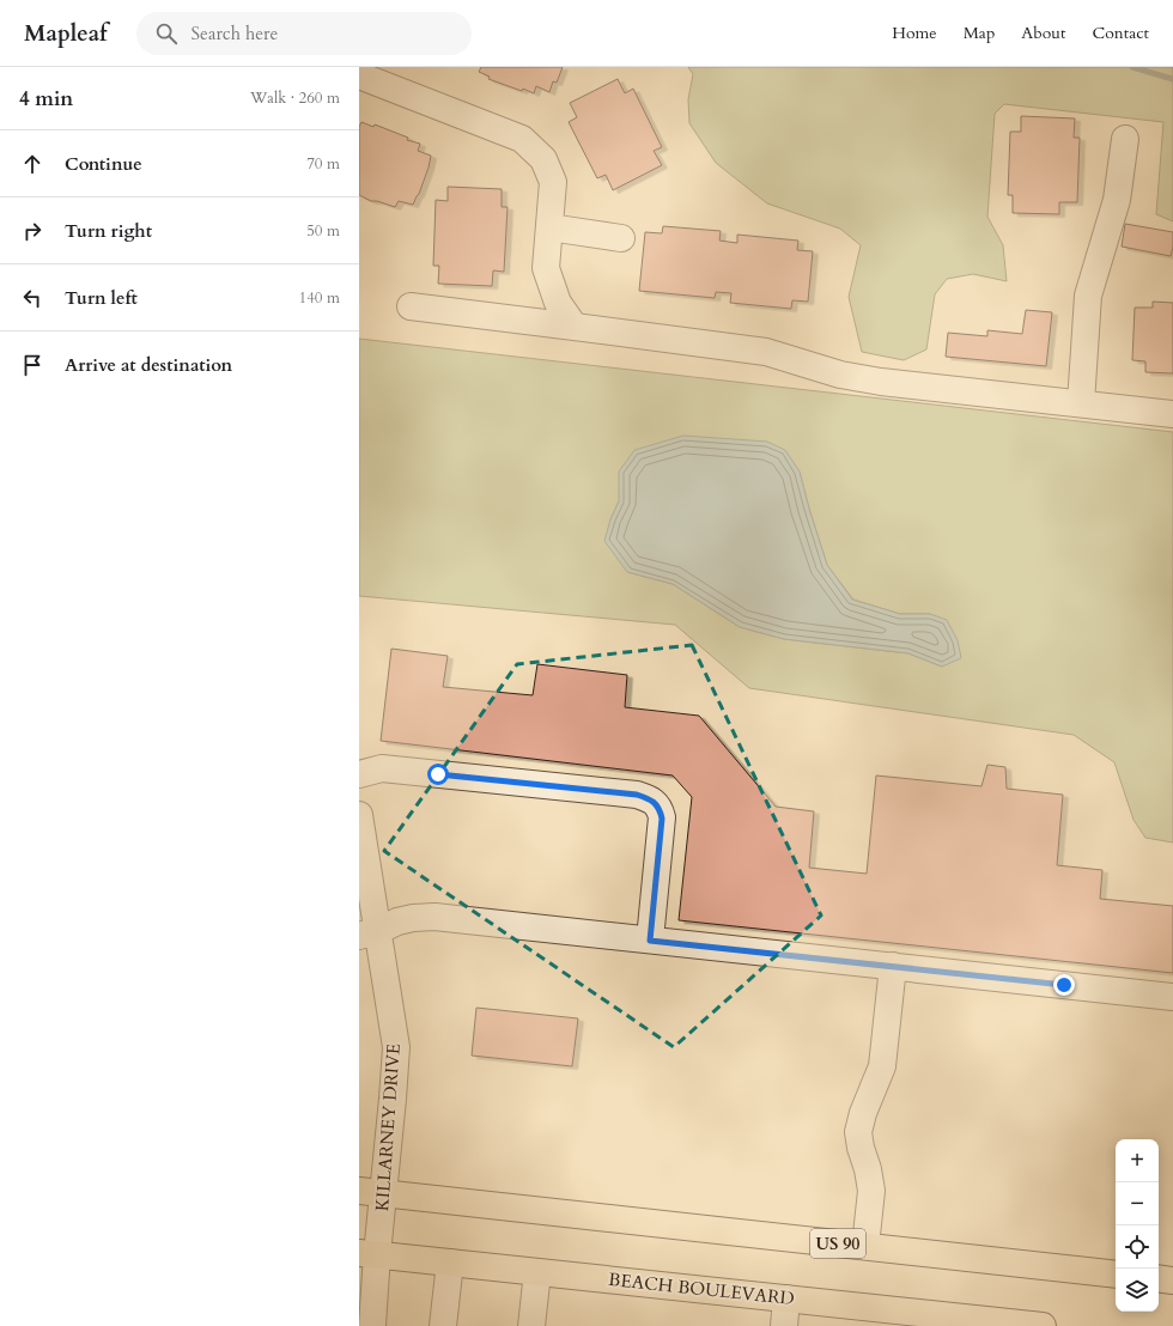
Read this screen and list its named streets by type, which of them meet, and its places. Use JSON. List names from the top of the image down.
{
  "streets": {
    "highway": ["US 90", "BEACH BOULEVARD"],
    "street": ["KILLARNEY DRIVE"]
  },
  "crossings": [
    ["KILLARNEY DRIVE", "US 90"],
    ["KILLARNEY DRIVE", "BEACH BOULEVARD"]
  ],
  "page": {
    "header": "Mapleaf",
    "search": "Search here",
    "nav": [
      "Home",
      "Map",
      "About",
      "Contact"
    ],
    "heading": ["4 min", "Walk · 260 m"],
    "list": [
      ["Continue", "70 m"],
      ["Turn right", "50 m"],
      ["Turn left", "140 m"],
      "Arrive at destination"
    ],
    "map_buttons": ["+", "−"]
  }
}
